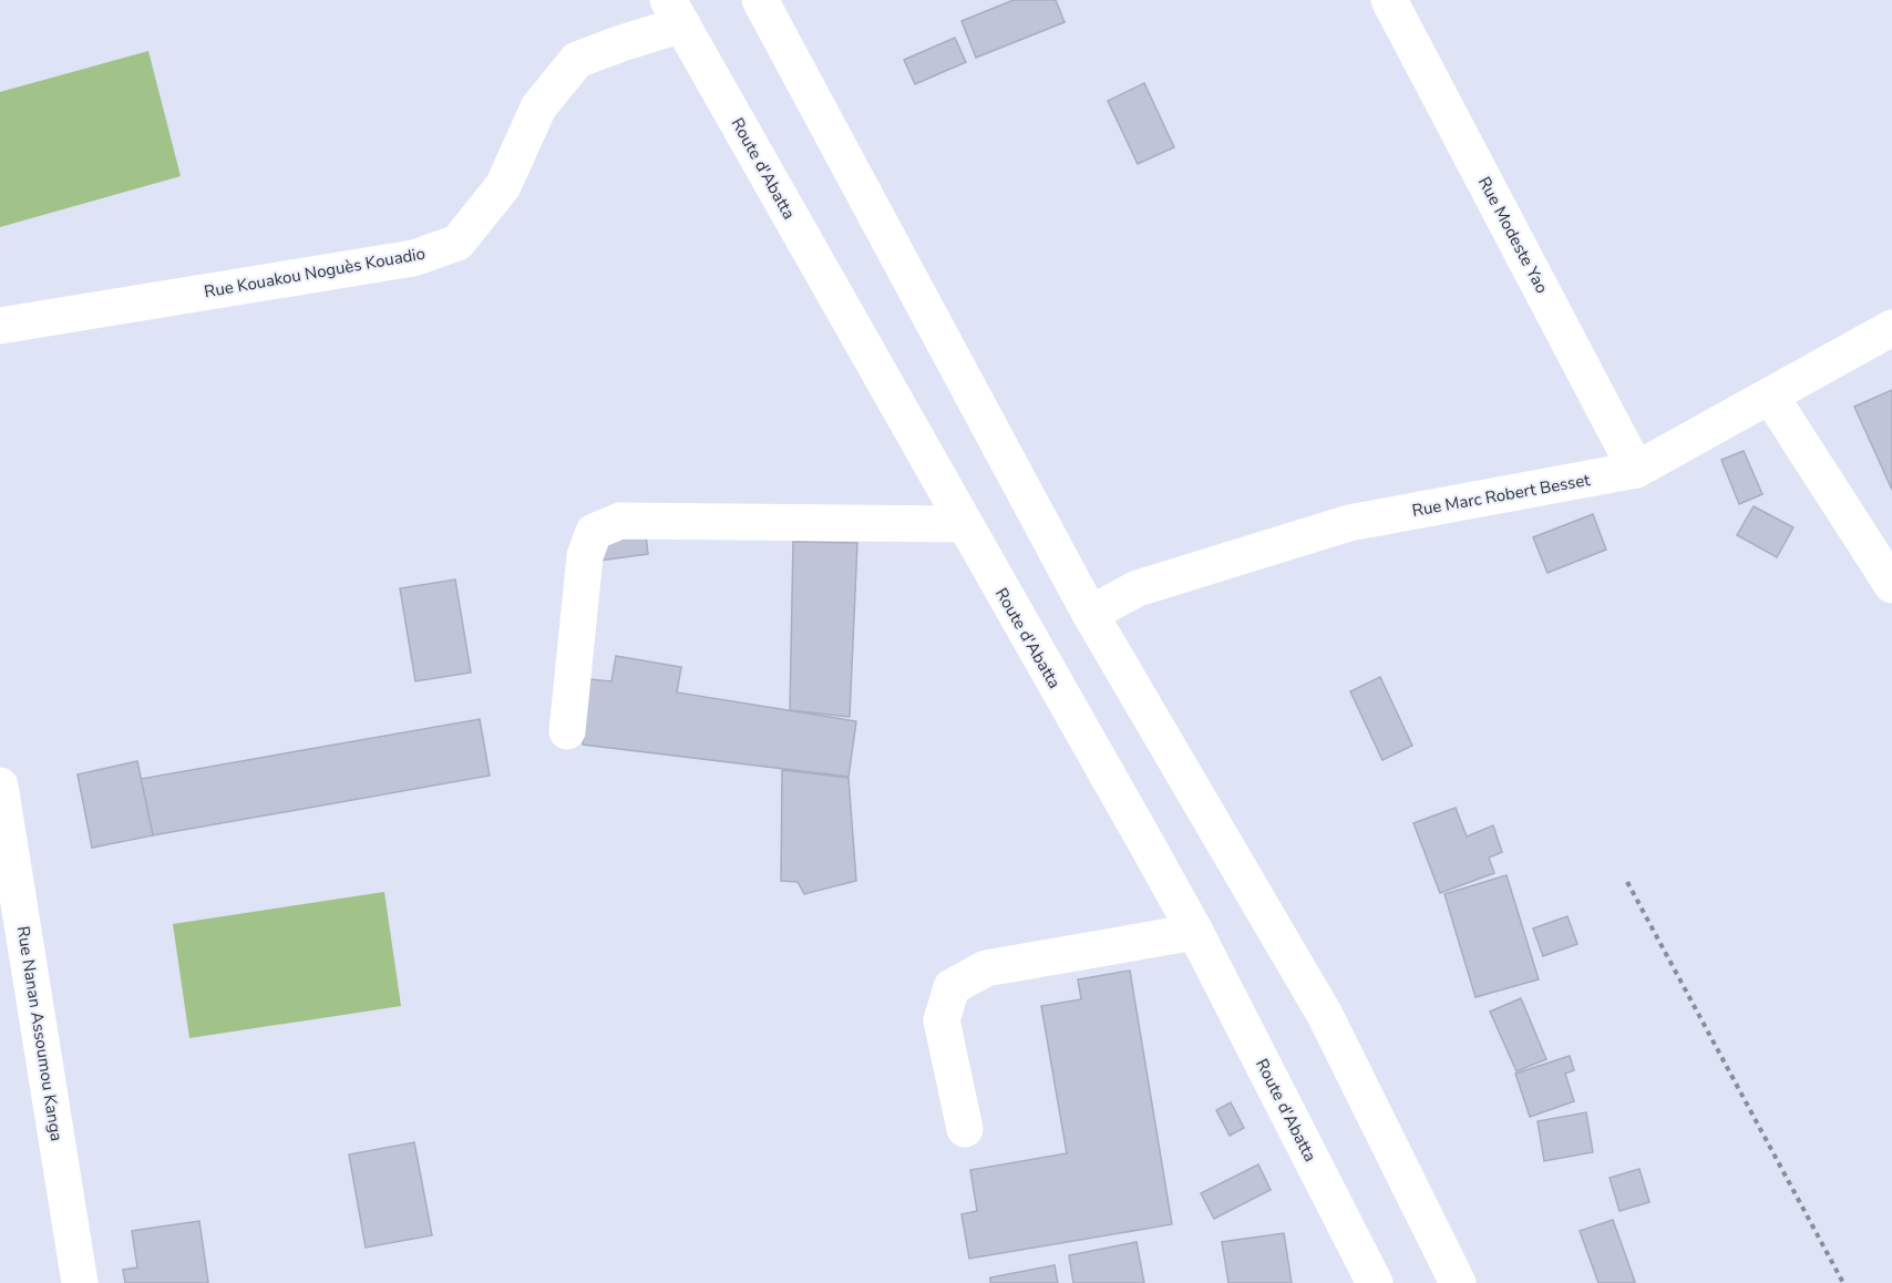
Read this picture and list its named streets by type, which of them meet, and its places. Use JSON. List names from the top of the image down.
{
  "streets": {
    "street": [
      "Route d'Abatta",
      "Rue Modeste Yao",
      "Rue Kouakou Noguès Kouadio",
      "Rue Marc Robert Besset",
      "Rue Nanan Assoumou Kanga"
    ]
  },
  "crossings": [
    ["Route d'Abatta", "Rue Kouakou Noguès Kouadio"],
    ["Rue Modeste Yao", "Rue Marc Robert Besset"]
  ]
}
